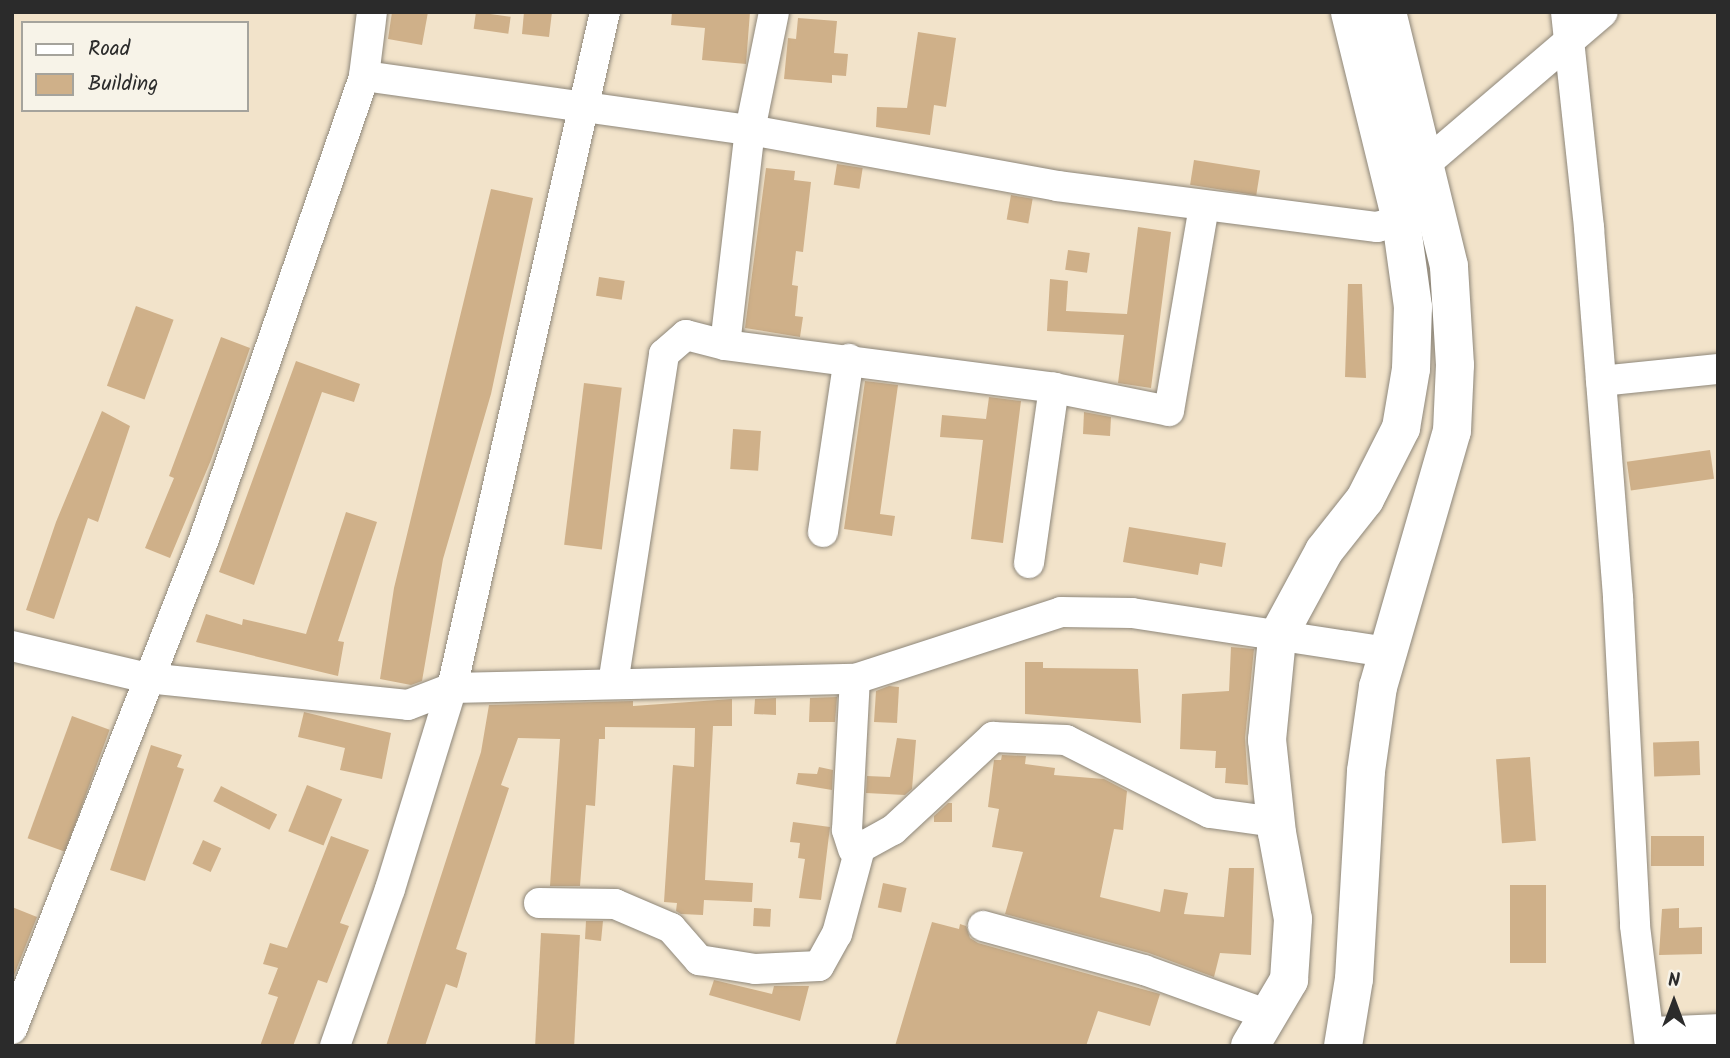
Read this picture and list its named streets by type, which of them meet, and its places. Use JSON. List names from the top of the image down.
{
  "legend": ["Road", "Building"],
  "north": "top"
}
